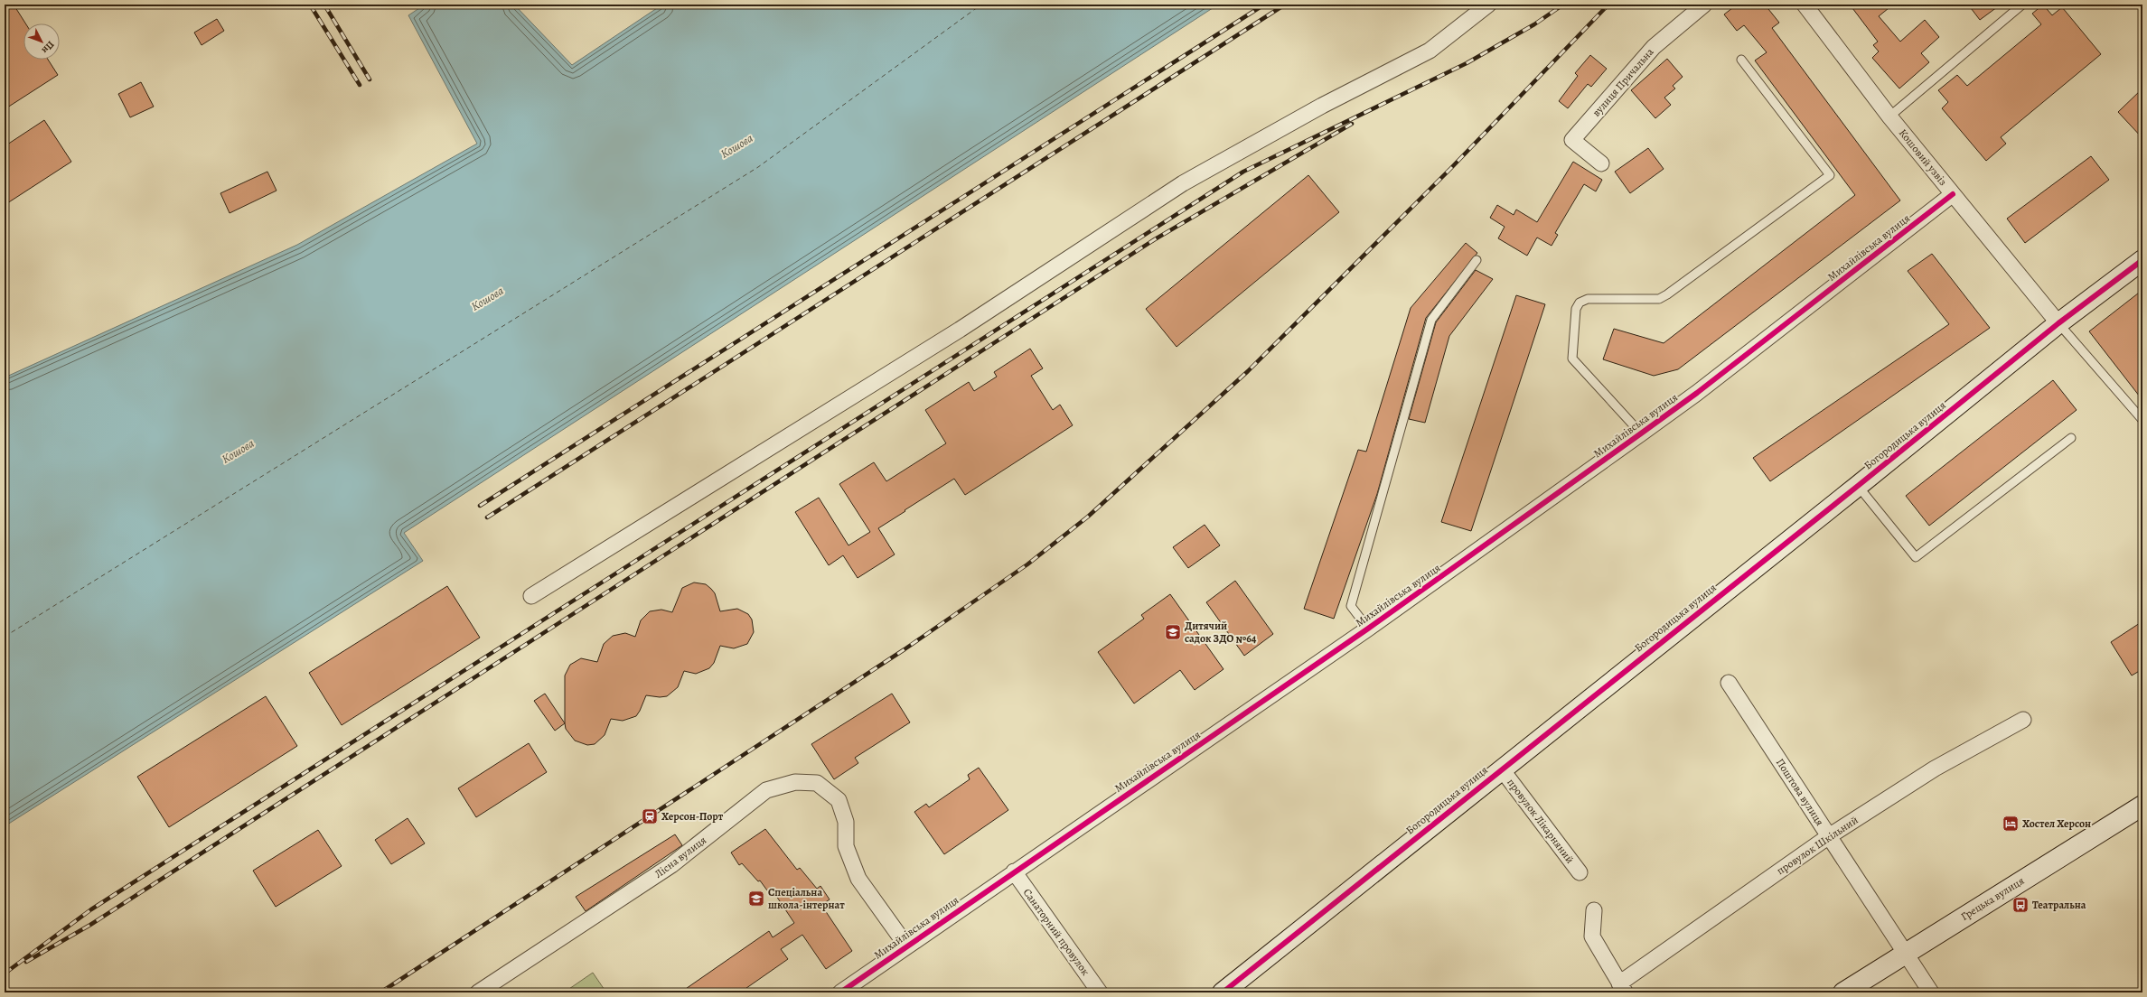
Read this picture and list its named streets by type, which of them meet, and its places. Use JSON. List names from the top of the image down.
{
  "streets": {
    "street": [
      "вулиця Причальна",
      "Кошовий узвіз",
      "Михайлівська вулиця",
      "Богородицька вулиця",
      "Поштова вулиця",
      "провулок Лікарняний",
      "провулок Шкільний",
      "Лісна вулиця",
      "Грецька вулиця",
      "Санаторний провулок"
    ]
  },
  "crossings": [
    ["Кошовий узвіз", "Михайлівська вулиця"],
    ["Кошовий узвіз", "Богородицька вулиця"],
    ["Михайлівська вулиця", "Лісна вулиця"],
    ["Михайлівська вулиця", "Санаторний провулок"],
    ["Богородицька вулиця", "провулок Лікарняний"],
    ["Поштова вулиця", "провулок Шкільний"],
    ["Поштова вулиця", "Грецька вулиця"]
  ],
  "water": ["Кошова"],
  "places": {
    "school or university": ["Дитячий садок ЗДО №64", "Спеціальна школа-інтернат"],
    "station": ["Херсон-Порт"],
    "hotel": ["Хостел Херсон"],
    "bus stop": ["Театральна"]
  },
  "north": "bottom right"
}
